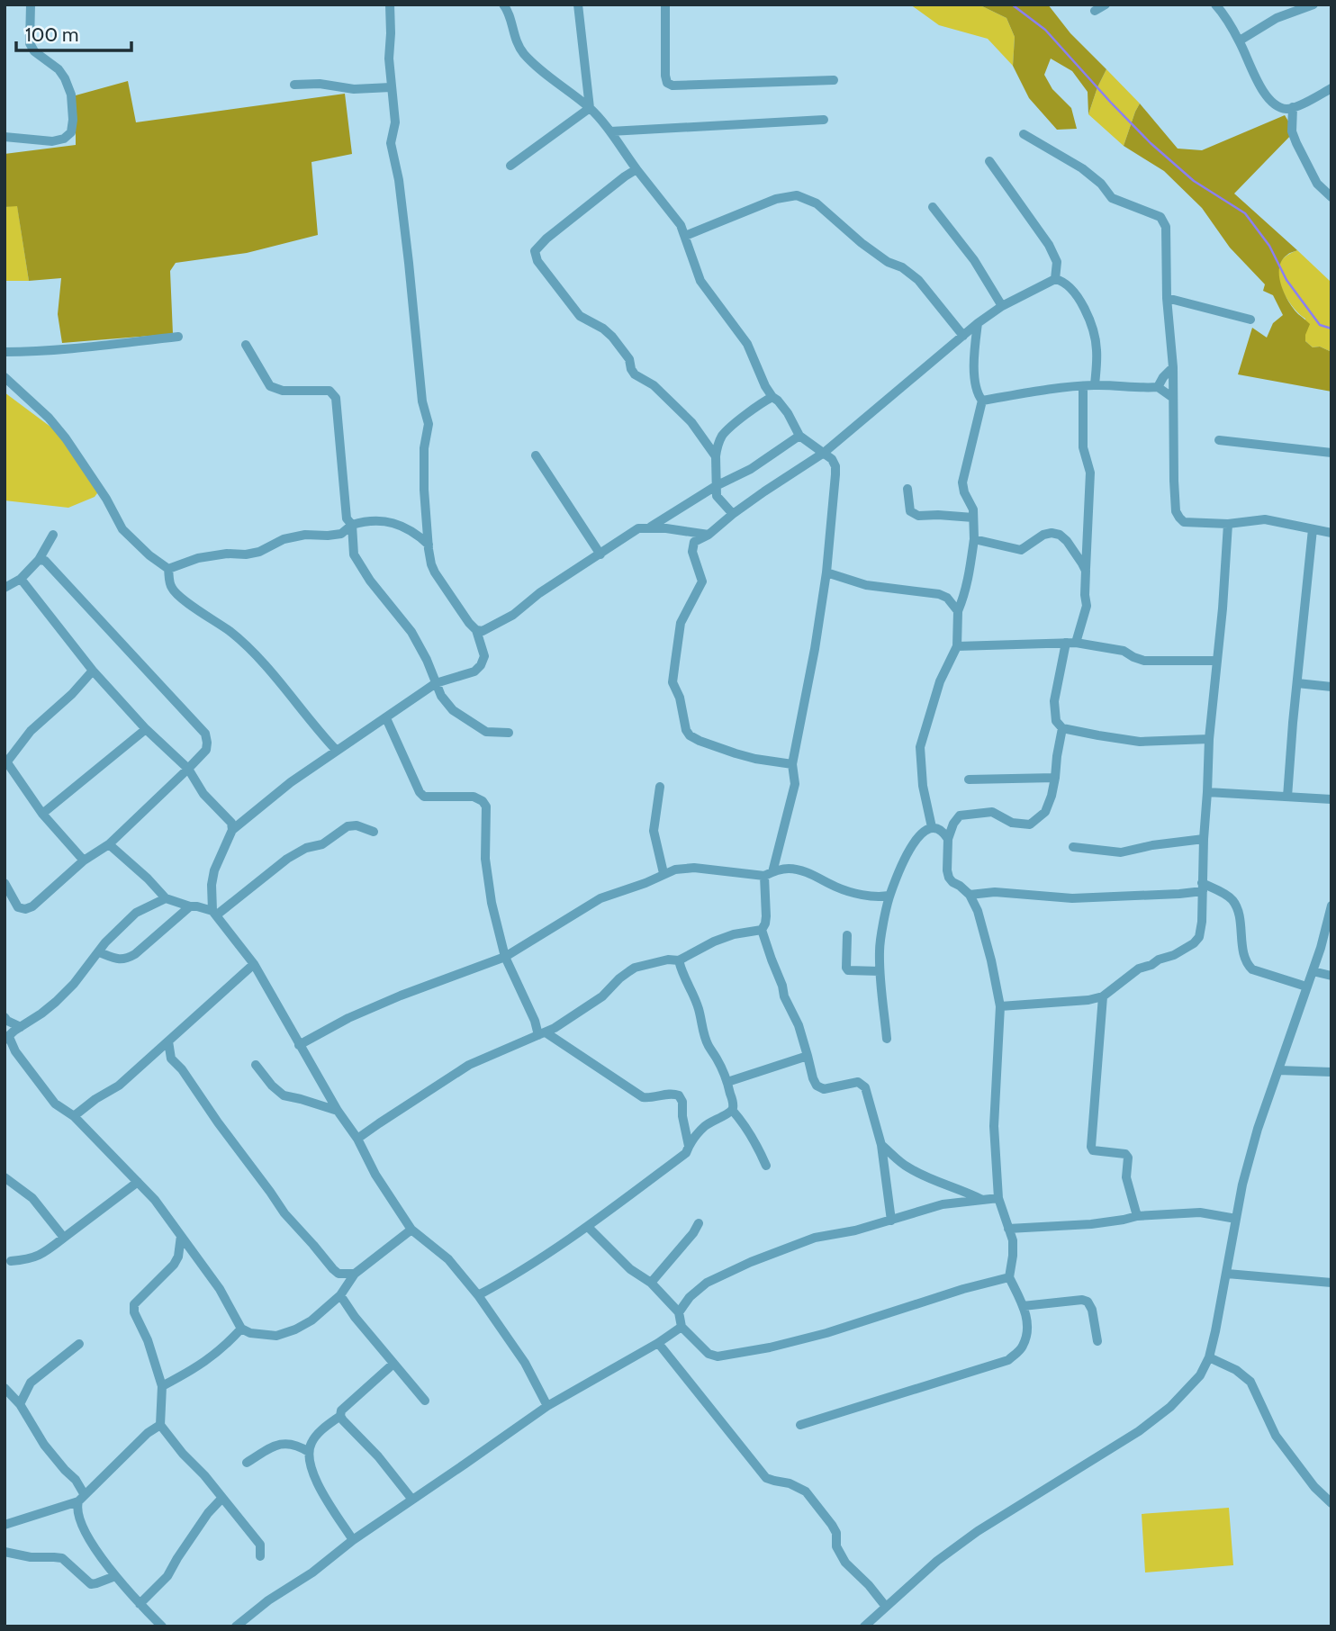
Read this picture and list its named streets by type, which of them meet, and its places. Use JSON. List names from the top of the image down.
{
  "scale_bar": "100 m"
}
